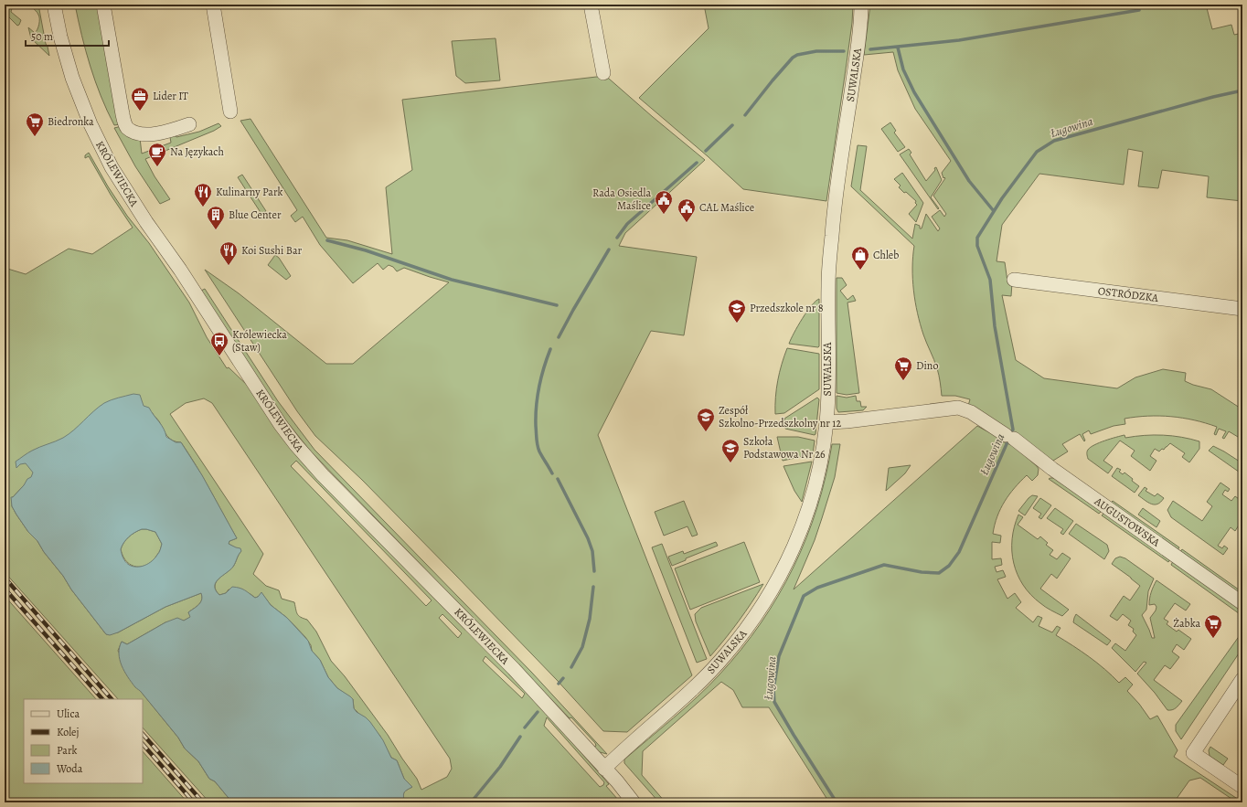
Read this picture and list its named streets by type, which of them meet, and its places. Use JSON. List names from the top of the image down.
{
  "streets": {
    "street": [
      "SUWALSKA",
      "KRÓLEWIECKA",
      "OSTRÓDZKA",
      "AUGUSTOWSKA"
    ]
  },
  "crossings": [
    ["SUWALSKA", "KRÓLEWIECKA"],
    ["SUWALSKA", "AUGUSTOWSKA"]
  ],
  "water": ["Ługowina"],
  "places": {
    "office": ["Lider IT"],
    "supermarket": ["Biedronka", "Dino", "Żabka"],
    "cafe": ["Na Językach"],
    "restaurant": ["Kulinarny Park", "Koi Sushi Bar"],
    "public building": ["Rada Osiedla Maślice", "CAL Maślice"],
    "building": ["Blue Center"],
    "shop": ["Chleb"],
    "school or university": ["Przedszkole nr 8", "Zespół Szkolno-Przedszkolny nr 12", "Szkoła Podstawowa Nr 26"],
    "bus stop": ["Królewiecka (Staw)"]
  },
  "legend": [
    "Ulica",
    "Kolej",
    "Park",
    "Woda"
  ],
  "scale_bar": "50 m"
}
